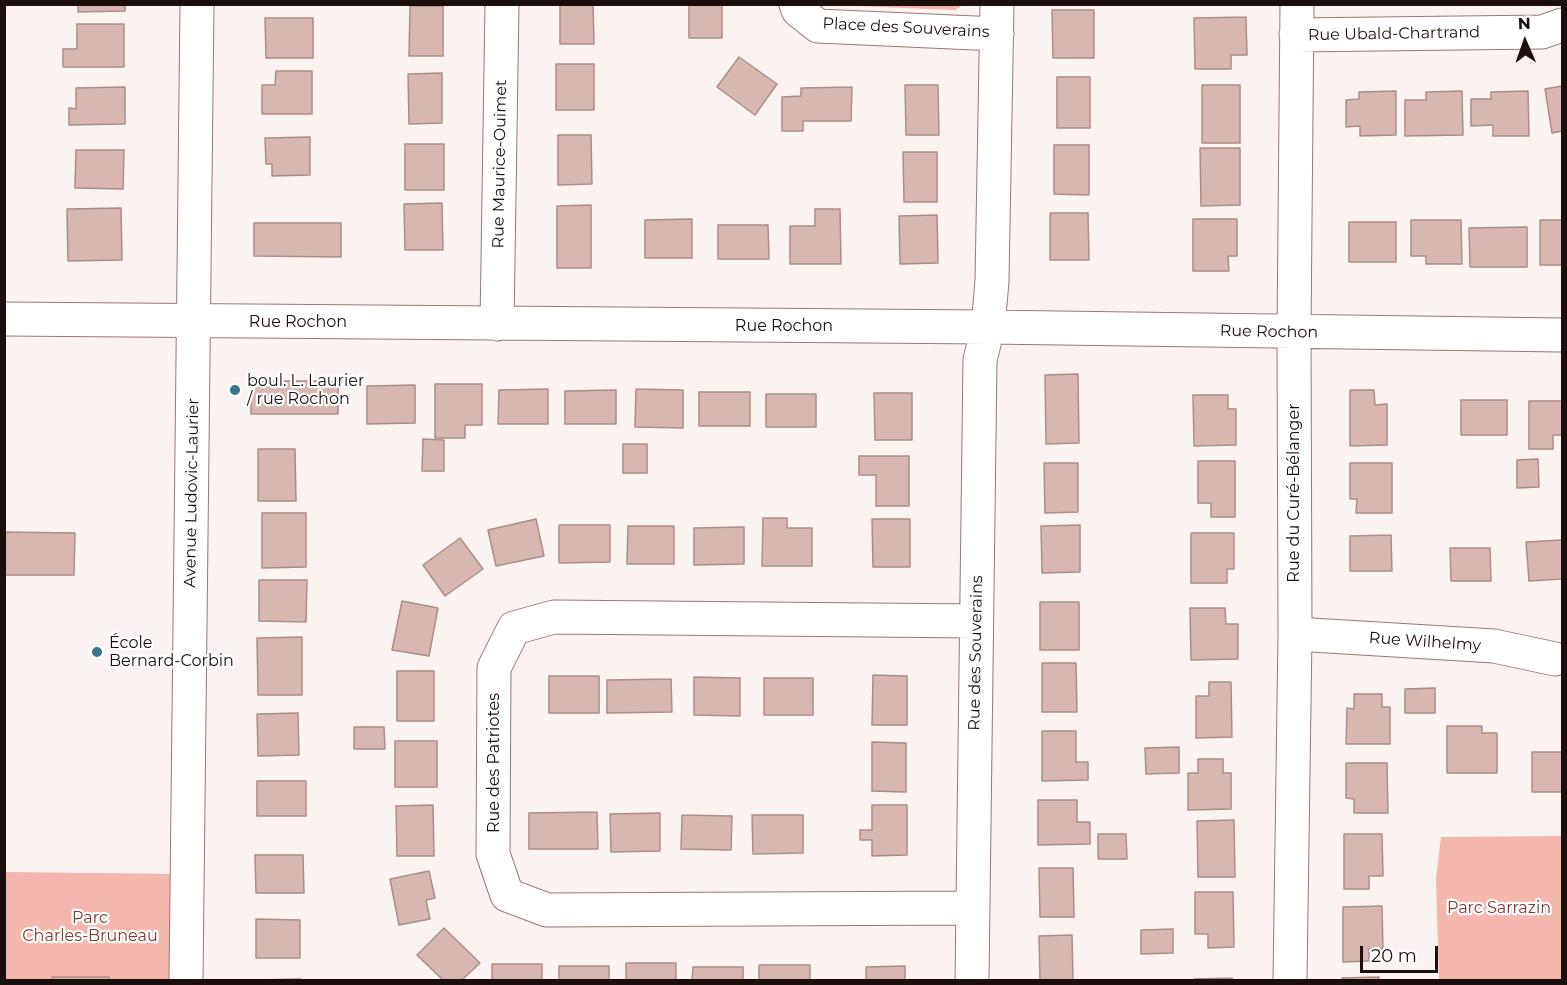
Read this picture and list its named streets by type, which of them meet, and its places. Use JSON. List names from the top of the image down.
{
  "streets": {
    "street": [
      "Place des Souverains",
      "Rue Ubald-Chartrand",
      "Rue Maurice-Ouimet",
      "Rue Rochon",
      "Avenue Ludovic-Laurier",
      "Rue du Curé-Bélanger",
      "Rue Wilhelmy",
      "Rue des Souverains",
      "Rue des Patriotes"
    ]
  },
  "crossings": [
    ["Place des Souverains", "Rue des Souverains"],
    ["Rue Ubald-Chartrand", "Rue du Curé-Bélanger"],
    ["Rue Maurice-Ouimet", "Rue Rochon"],
    ["Rue Rochon", "Avenue Ludovic-Laurier"],
    ["Rue Rochon", "Rue du Curé-Bélanger"],
    ["Rue Rochon", "Rue des Souverains"],
    ["Rue du Curé-Bélanger", "Rue Wilhelmy"],
    ["Rue des Souverains", "Rue des Patriotes"]
  ],
  "parks": ["Parc Sarrazin", "Parc Charles-Bruneau"],
  "places": ["boul. L. Laurier / rue Rochon", "École Bernard-Corbin"],
  "scale_bar": "20 m",
  "north": "top"
}
